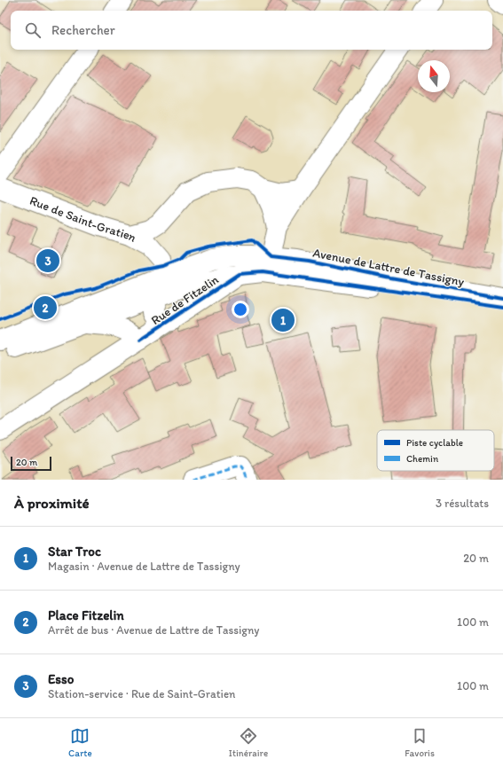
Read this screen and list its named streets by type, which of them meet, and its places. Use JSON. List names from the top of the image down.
{
  "streets": {
    "street": ["Rue de Saint-Gratien", "Avenue de Lattre de Tassigny", "Rue de Fitzelin"]
  },
  "crossings": [
    ["Rue de Saint-Gratien", "Avenue de Lattre de Tassigny"],
    ["Avenue de Lattre de Tassigny", "Rue de Fitzelin"]
  ],
  "legend": ["Piste cyclable", "Chemin"],
  "scale_bar": "20 m",
  "north": "top",
  "page": {
    "search": "Rechercher",
    "pins": ["3", "2", "1"],
    "scale": "20 m",
    "heading": ["À proximité", "3 résultats"],
    "list": [
      {
        "mark": "1",
        "name": "Star Troc",
        "note": "Magasin · Avenue de Lattre de Tassigny",
        "value": "20 m"
      },
      {
        "mark": "2",
        "name": "Place Fitzelin",
        "note": "Arrêt de bus · Avenue de Lattre de Tassigny",
        "value": "100 m"
      },
      {
        "mark": "3",
        "name": "Esso",
        "note": "Station-service · Rue de Saint-Gratien",
        "value": "100 m"
      }
    ],
    "nav": ["Carte", "Itinéraire", "Favoris"]
  }
}
